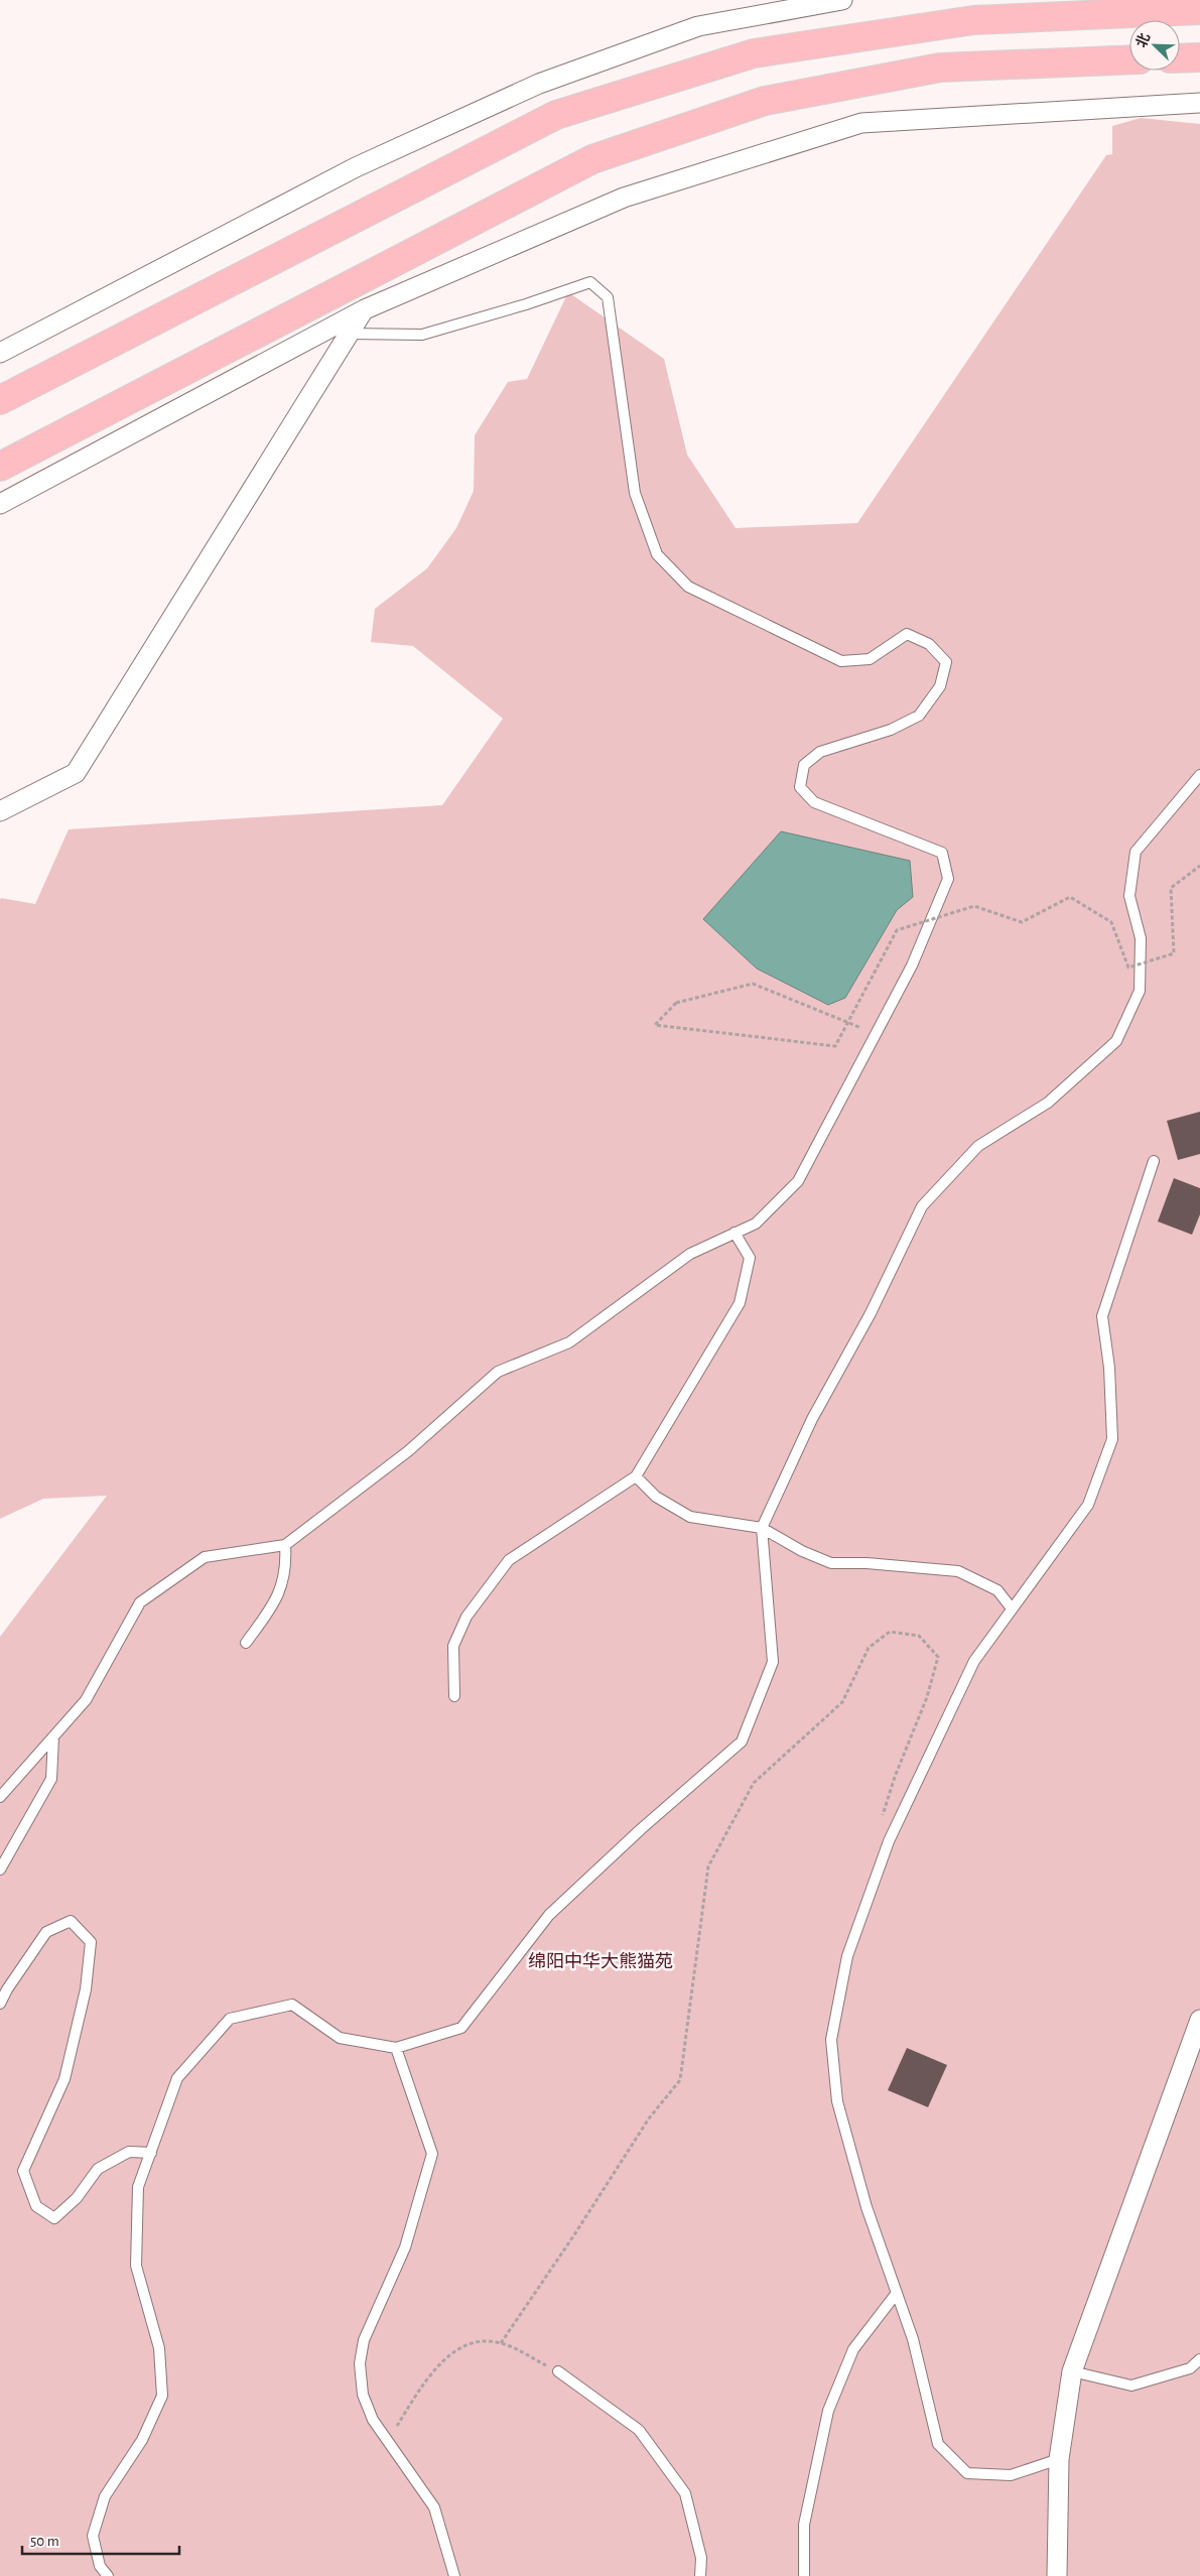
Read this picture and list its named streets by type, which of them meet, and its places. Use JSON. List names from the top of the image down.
{
  "parks": ["绵阳中华大熊猫苑"],
  "scale_bar": "50 m",
  "north": "top left"
}
